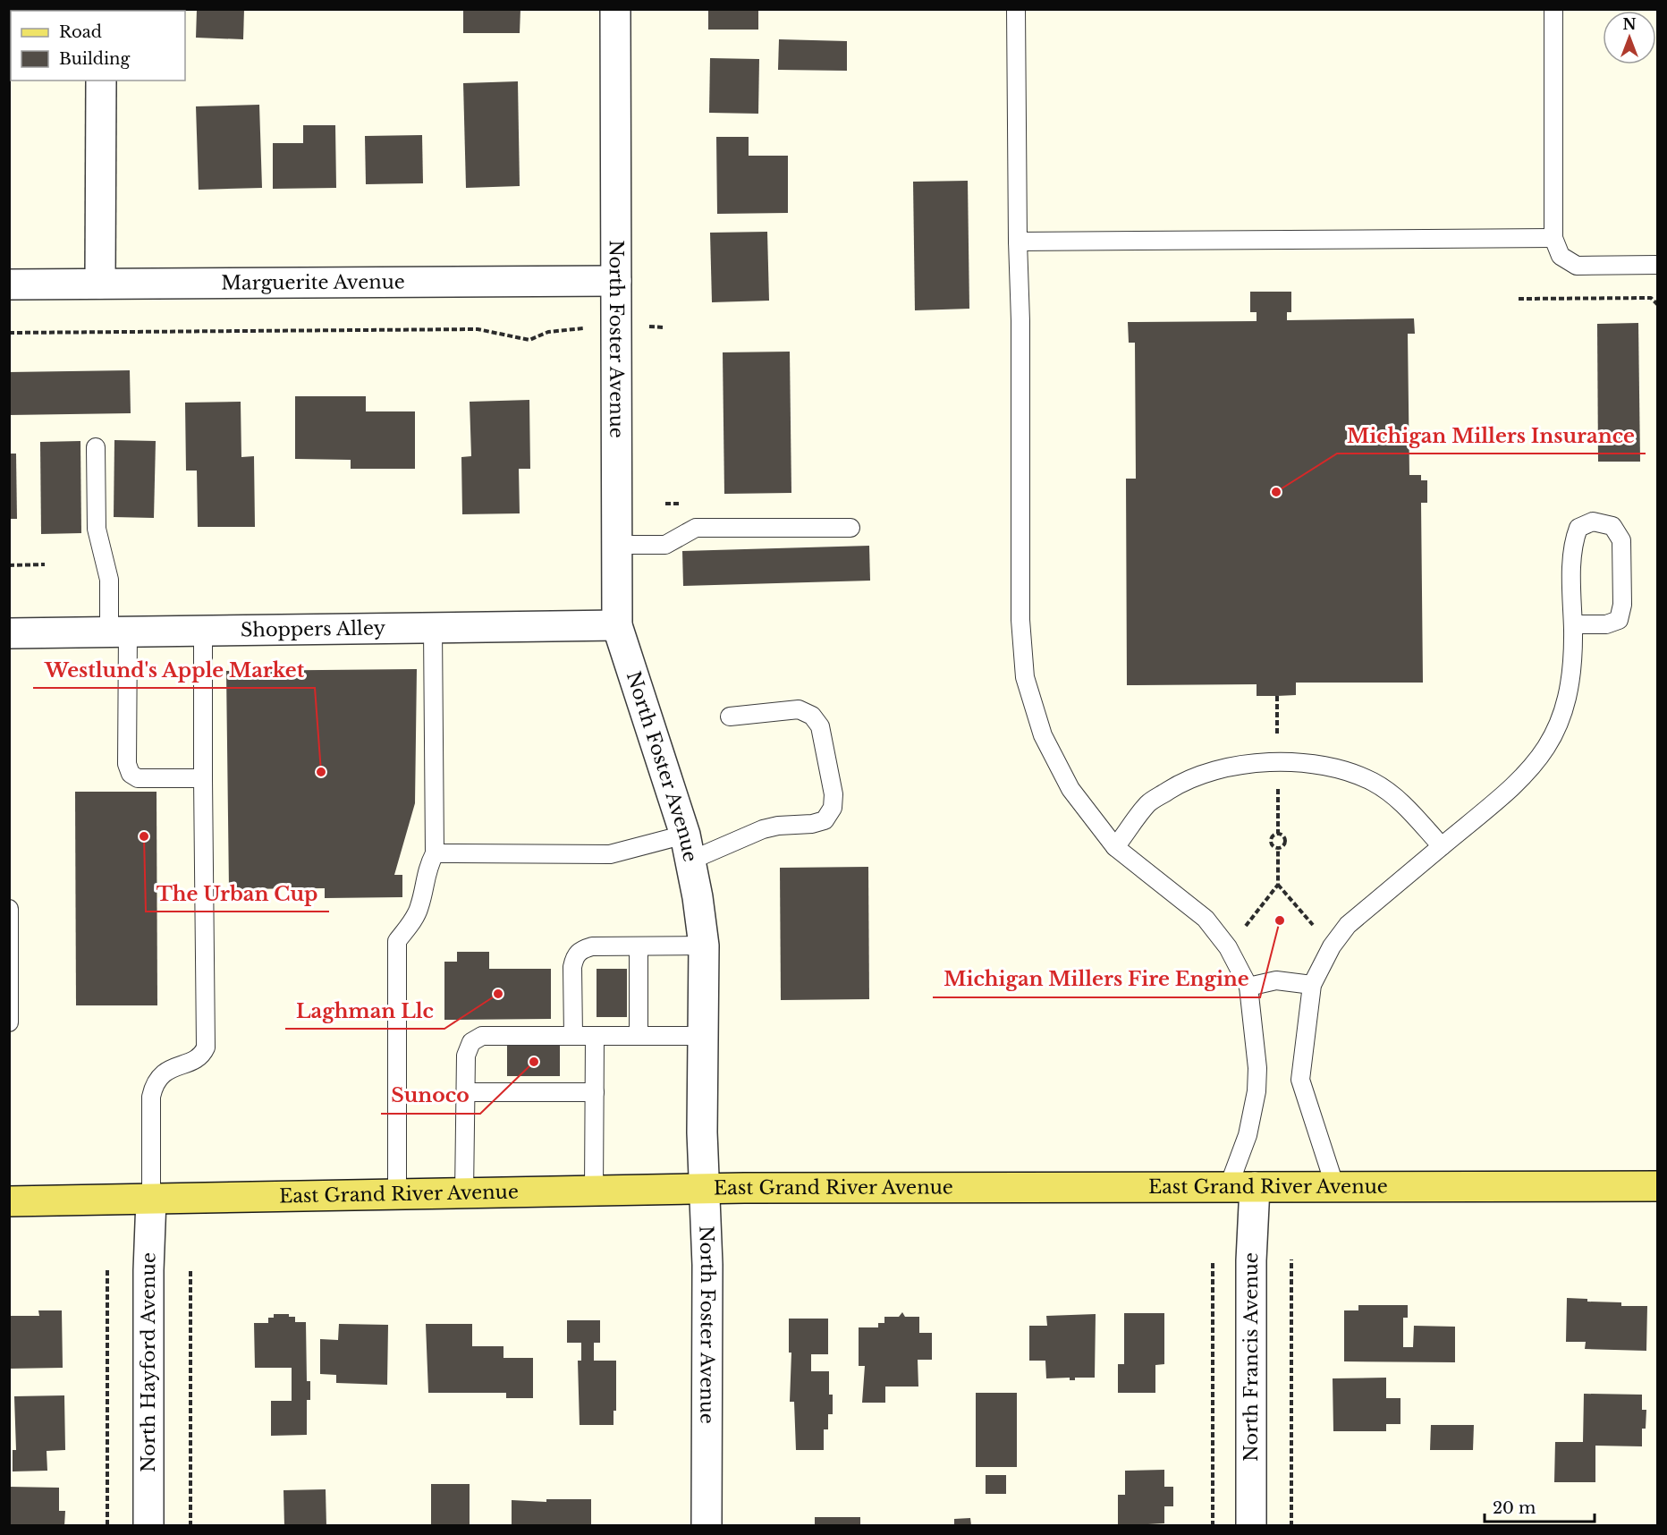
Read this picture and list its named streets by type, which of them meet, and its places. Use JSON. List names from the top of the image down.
{
  "streets": {
    "main road": ["East Grand River Avenue"],
    "street": [
      "Marguerite Avenue",
      "North Foster Avenue",
      "Shoppers Alley",
      "North Francis Avenue",
      "North Hayford Avenue"
    ]
  },
  "crossings": [
    ["Marguerite Avenue", "North Foster Avenue"],
    ["North Foster Avenue", "Shoppers Alley"],
    ["North Foster Avenue", "East Grand River Avenue"],
    ["East Grand River Avenue", "North Francis Avenue"],
    ["East Grand River Avenue", "North Hayford Avenue"]
  ],
  "places": [
    "Michigan Millers Insurance",
    "Westlund's Apple Market",
    "The Urban Cup",
    "Michigan Millers Fire Engine",
    "Laghman Llc",
    "Sunoco"
  ],
  "legend": ["Road", "Building"],
  "scale_bar": "20 m",
  "north": "top"
}
